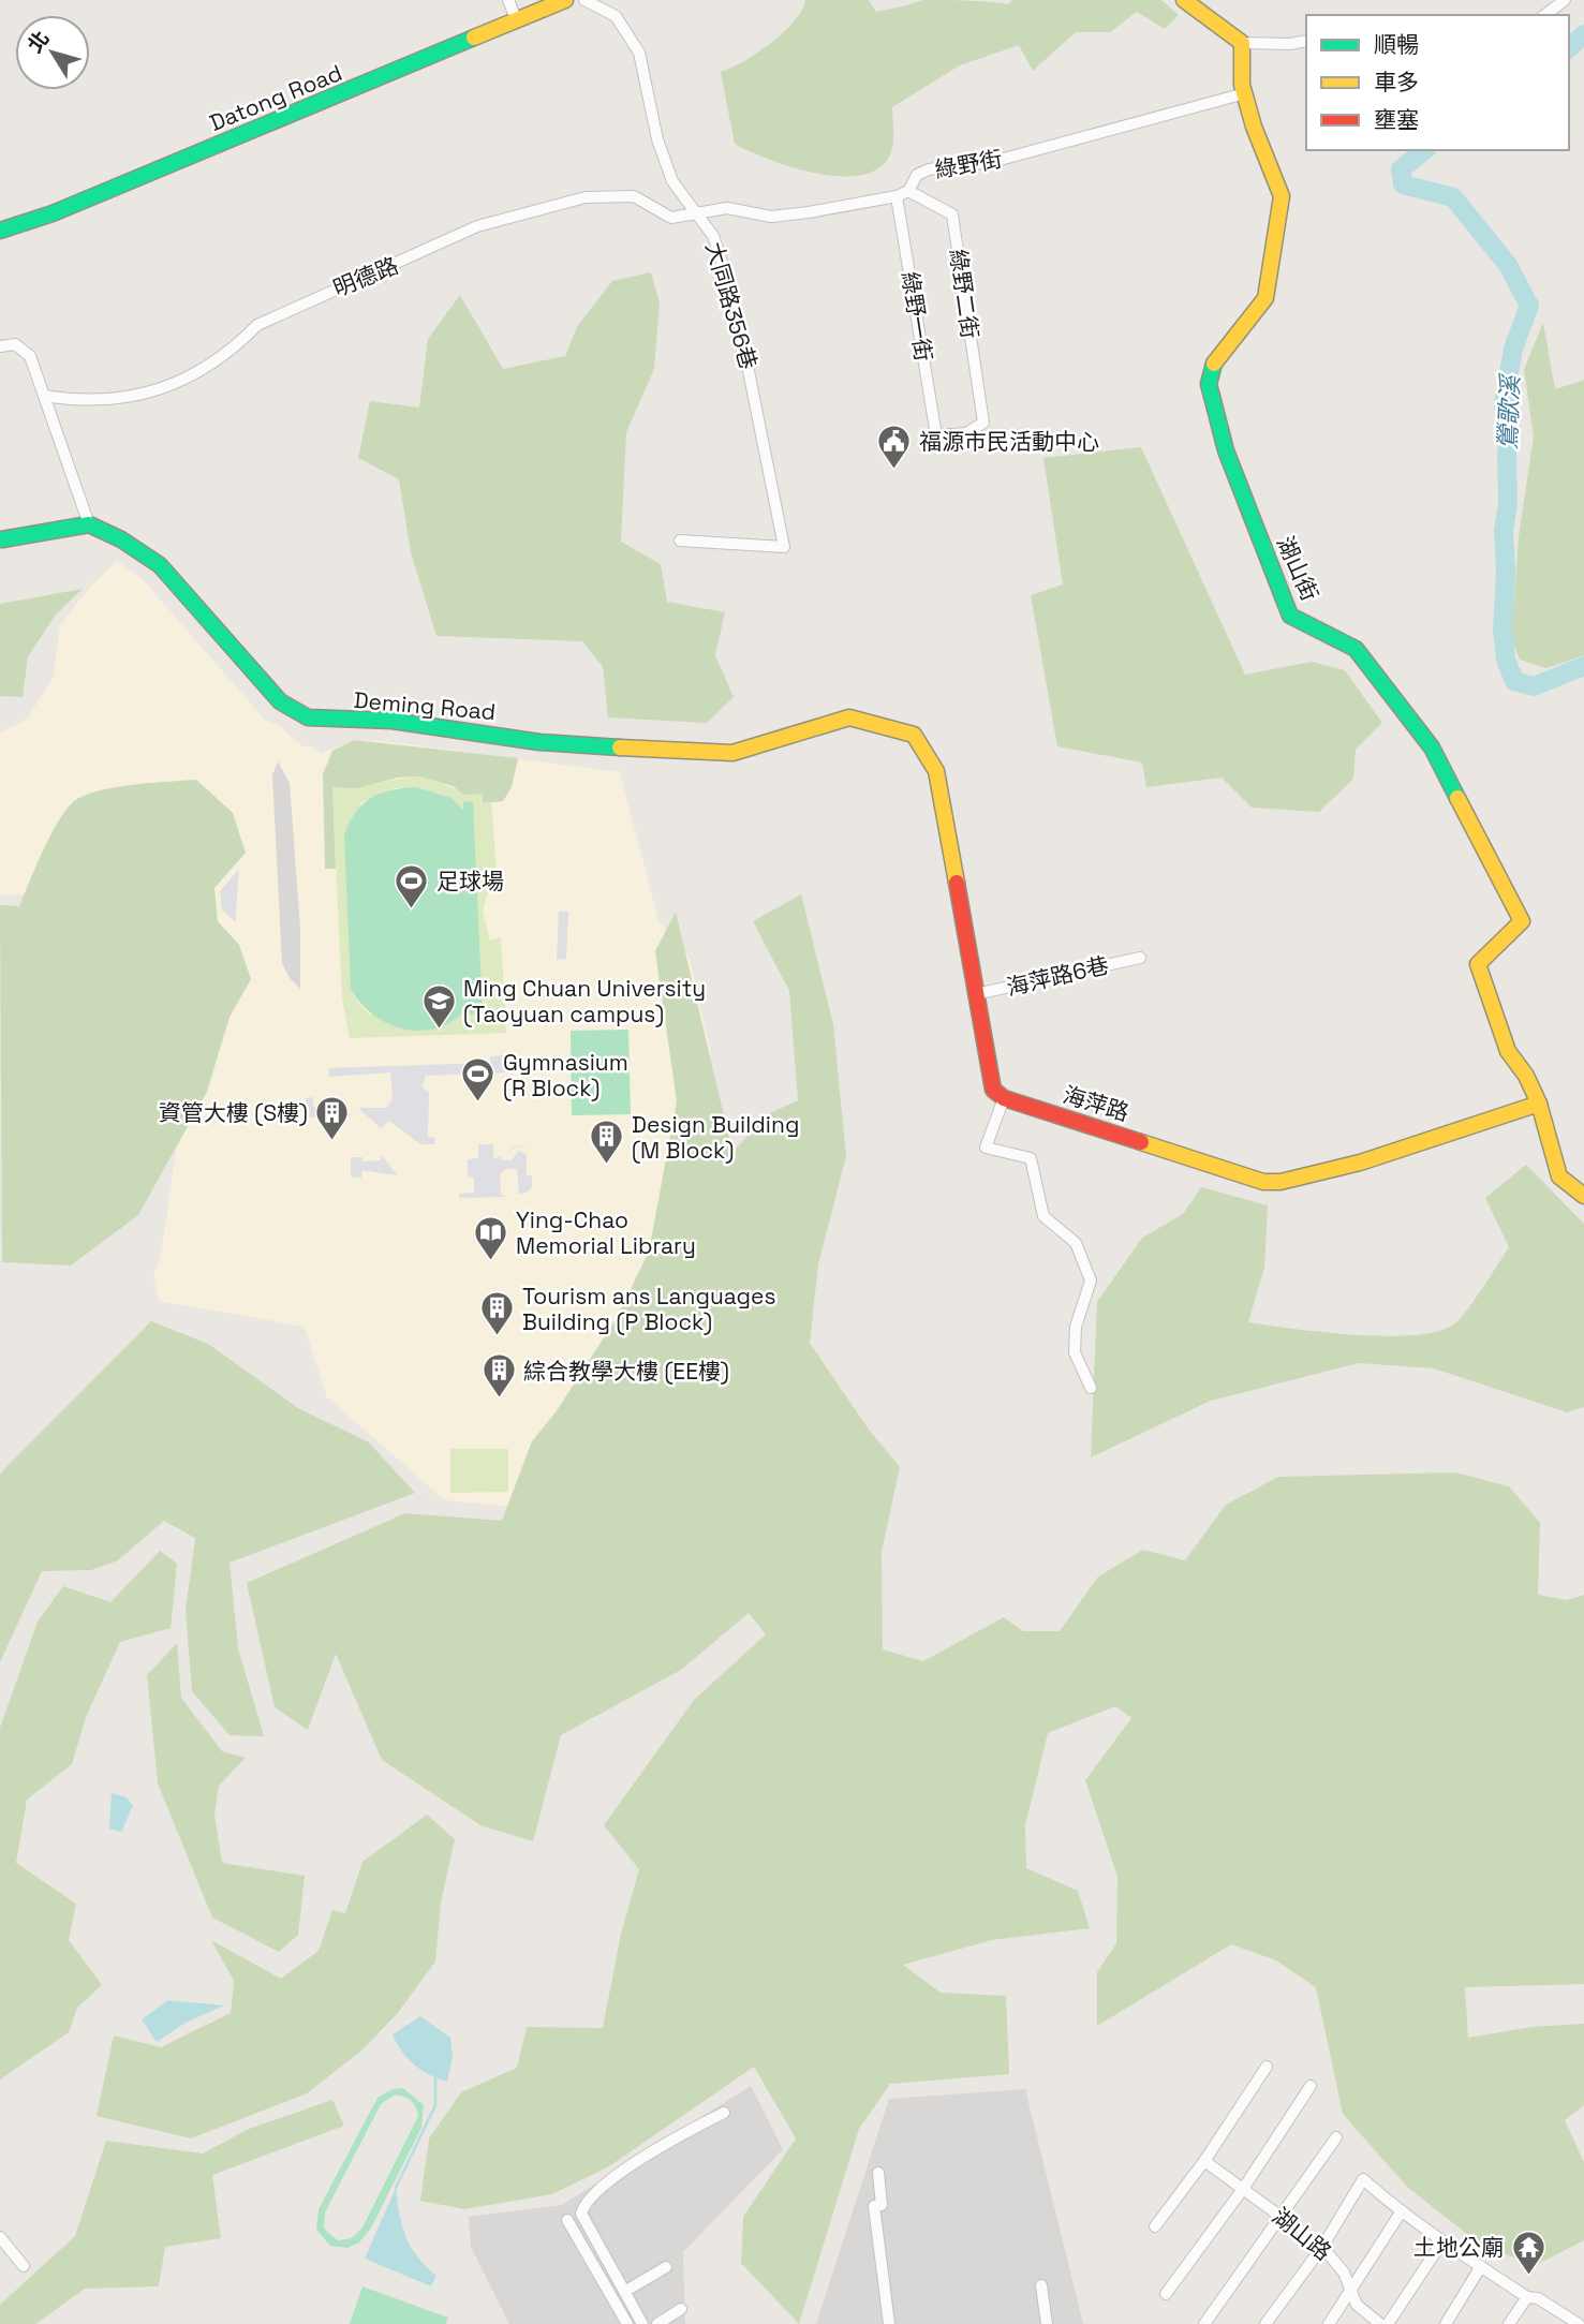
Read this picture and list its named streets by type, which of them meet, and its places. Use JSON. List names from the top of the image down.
{
  "streets": {
    "street": [
      "Datong Road",
      "綠野街",
      "明德路",
      "綠野二街",
      "大同路356巷",
      "綠野一街",
      "湖山街",
      "Deming Road",
      "海萍路6巷",
      "海萍路",
      "湖山路"
    ]
  },
  "crossings": [
    ["綠野街", "明德路"],
    ["綠野街", "綠野二街"],
    ["綠野街", "大同路356巷"],
    ["綠野街", "綠野一街"],
    ["綠野街", "湖山街"],
    ["明德路", "大同路356巷"],
    ["綠野二街", "綠野一街"],
    ["湖山街", "海萍路"],
    ["Deming Road", "海萍路6巷"]
  ],
  "water": ["鶯歌溪"],
  "places": {
    "public building": ["福源市民活動中心"],
    "sports": ["足球場", "Gymnasium (R Block)"],
    "school or university": ["Ming Chuan University (Taoyuan campus)"],
    "building": [
      "資管大樓 (S樓)",
      "Design Building (M Block)",
      "Tourism ans Languages Building (P Block)",
      "綜合教學大樓 (EE樓)"
    ],
    "library": ["Ying-Chao Memorial Library"],
    "temple": ["土地公廟"]
  },
  "legend": ["順暢", "車多", "壅塞"],
  "north": "top left"
}
